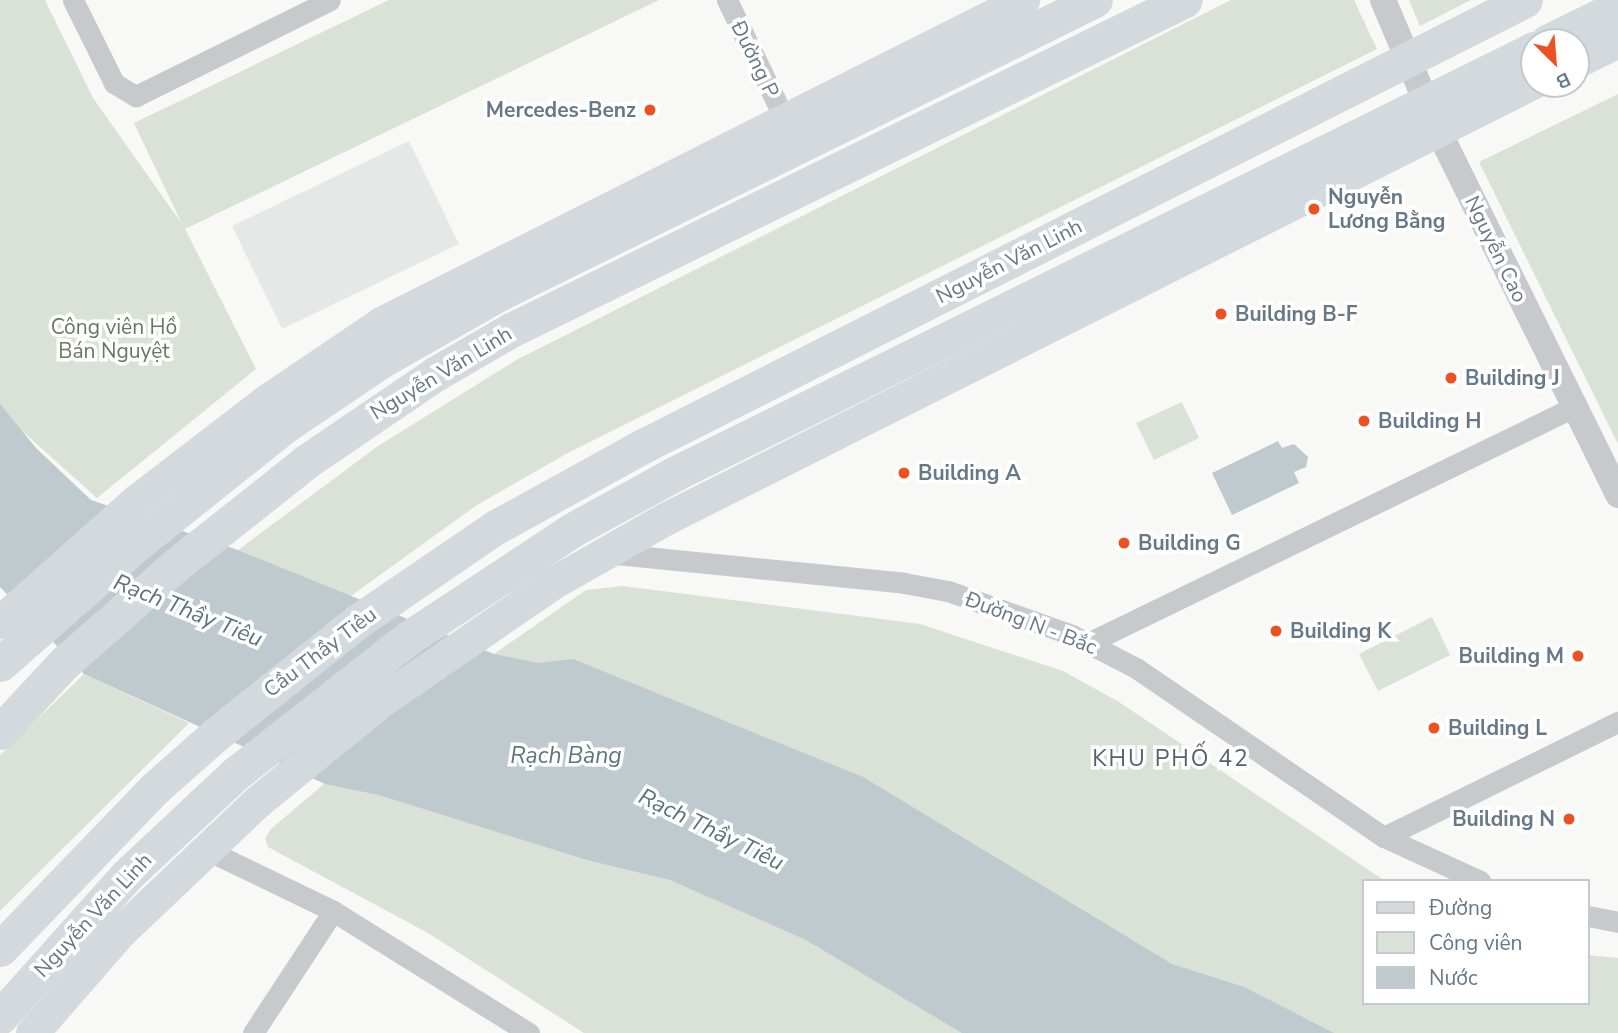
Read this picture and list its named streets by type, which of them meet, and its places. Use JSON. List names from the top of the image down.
{
  "streets": {
    "highway": ["Nguyễn Văn Linh", "Cầu Thầy Tiêu"],
    "street": ["Đường P", "Nguyễn Cao", "Đường N - Bắc"]
  },
  "crossings": [
    ["Đường P", "Nguyễn Văn Linh"],
    ["Nguyễn Cao", "Nguyễn Văn Linh"],
    ["Nguyễn Văn Linh", "Đường N - Bắc"],
    ["Nguyễn Văn Linh", "Cầu Thầy Tiêu"]
  ],
  "districts": ["KHU PHỐ 42"],
  "water": ["Rạch Thầy Tiêu", "Rạch Bàng"],
  "parks": ["Công viên Hồ Bán Nguyệt"],
  "places": [
    "Mercedes-Benz",
    "Nguyễn Lương Bằng",
    "Building B-F",
    "Building J",
    "Building H",
    "Building A",
    "Building G",
    "Building K",
    "Building M",
    "Building L",
    "Building N"
  ],
  "legend": ["Đường", "Công viên", "Nước"],
  "north": "bottom right"
}
